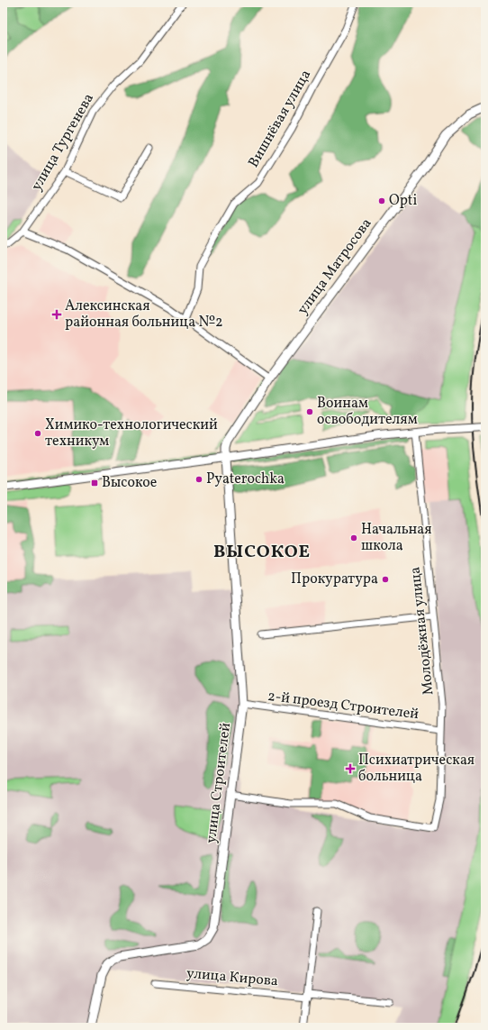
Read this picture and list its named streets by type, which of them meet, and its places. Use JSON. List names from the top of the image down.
{
  "streets": {
    "main road": ["улица Матросова", "улица Строителей"],
    "street": [
      "Вишнёвая улица",
      "улица Тургенева",
      "Молодёжная улица",
      "2-й проезд Строителей",
      "улица Кирова"
    ]
  },
  "crossings": [
    ["улица Матросова", "улица Строителей"],
    ["Молодёжная улица", "2-й проезд Строителей"],
    ["Молодёжная улица", "улица Строителей"],
    ["2-й проезд Строителей", "улица Строителей"]
  ],
  "districts": ["ВЫСОКОЕ"],
  "places": {
    "other": [
      "Opti",
      "Воинам освободителям",
      "Химико-технологический техникум",
      "Pyaterochka",
      "Начальная школа",
      "Прокуратура"
    ],
    "health": ["Алексинская районная больница №2", "Психиатрическая больница"],
    "transit": ["Высокое"]
  }
}
